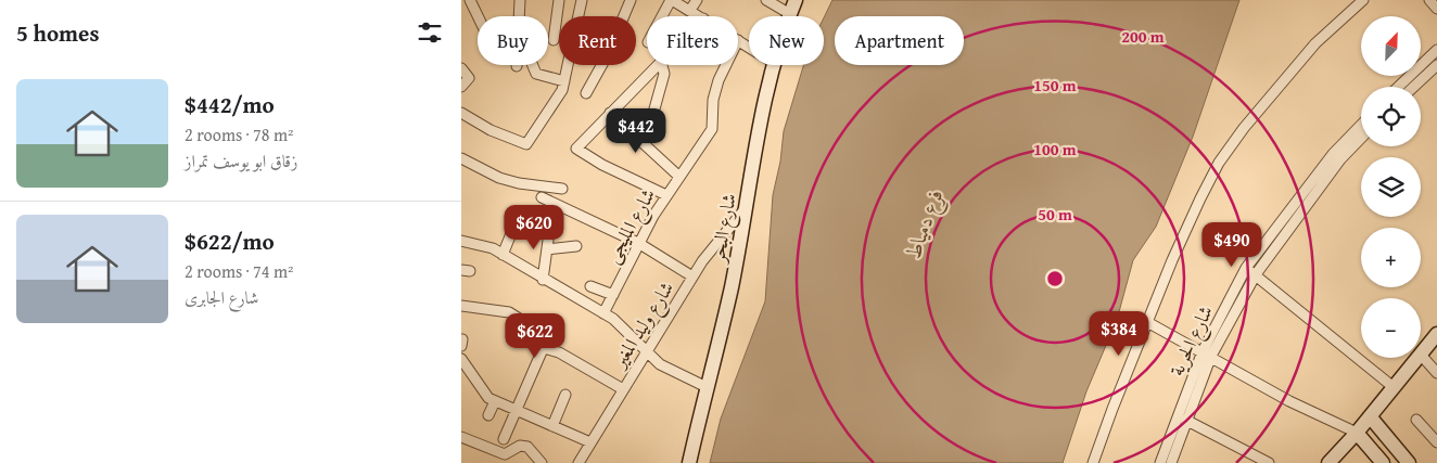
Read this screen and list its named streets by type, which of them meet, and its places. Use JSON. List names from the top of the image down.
{
  "streets": {
    "street": [
      "شارع المليجى",
      "شارع البحر",
      "شارع وليد المغير",
      "شارع الحرية"
    ]
  },
  "crossings": [
    ["شارع البحر", "شارع وليد المغير"]
  ],
  "water": ["فرع دمياط"],
  "north": "top right",
  "page": {
    "heading": "5 homes",
    "map_buttons": ["+", "−"],
    "chip": [
      "Buy",
      "Rent",
      "Filters",
      "New",
      "Apartment"
    ],
    "list": [
      {
        "name": "$442/mo",
        "note": "2 rooms · 78 m² · زقاق ابو يوسف تمراز"
      },
      {
        "name": "$622/mo",
        "note": "2 rooms · 74 m² · شارع الجابرى"
      }
    ],
    "price": [
      "$442",
      "$620",
      "$490",
      "$384",
      "$622"
    ]
  },
  "rings": [
    "200 m",
    "150 m",
    "100 m",
    "50 m"
  ]
}
